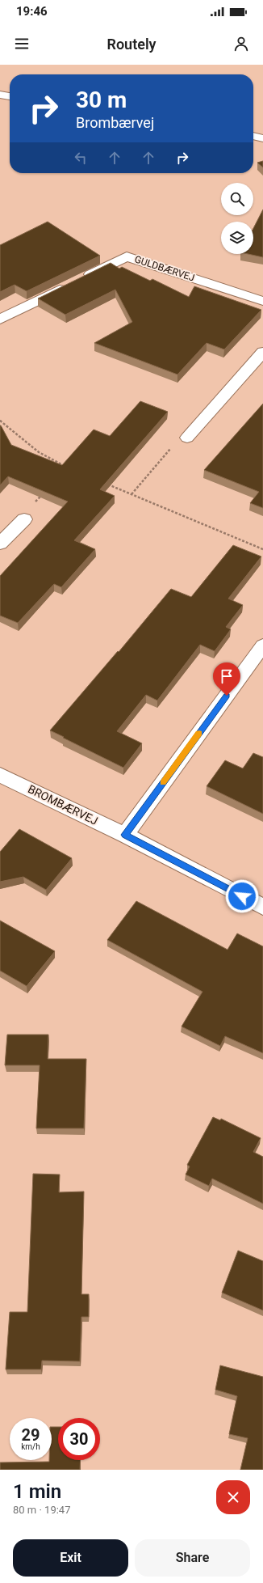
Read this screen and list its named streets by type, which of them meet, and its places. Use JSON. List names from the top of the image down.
{
  "streets": {
    "street": ["GULDBÆRVEJ", "BROMBÆRVEJ"]
  },
  "page": {
    "status": "19:46",
    "header": "Routely",
    "turn": ["30 m", "Brombærvej"],
    "speed": "29 km/h",
    "limit": "30",
    "heading": ["1 min", "80 m · 19:47"],
    "buttons": ["Exit", "Share"]
  }
}
